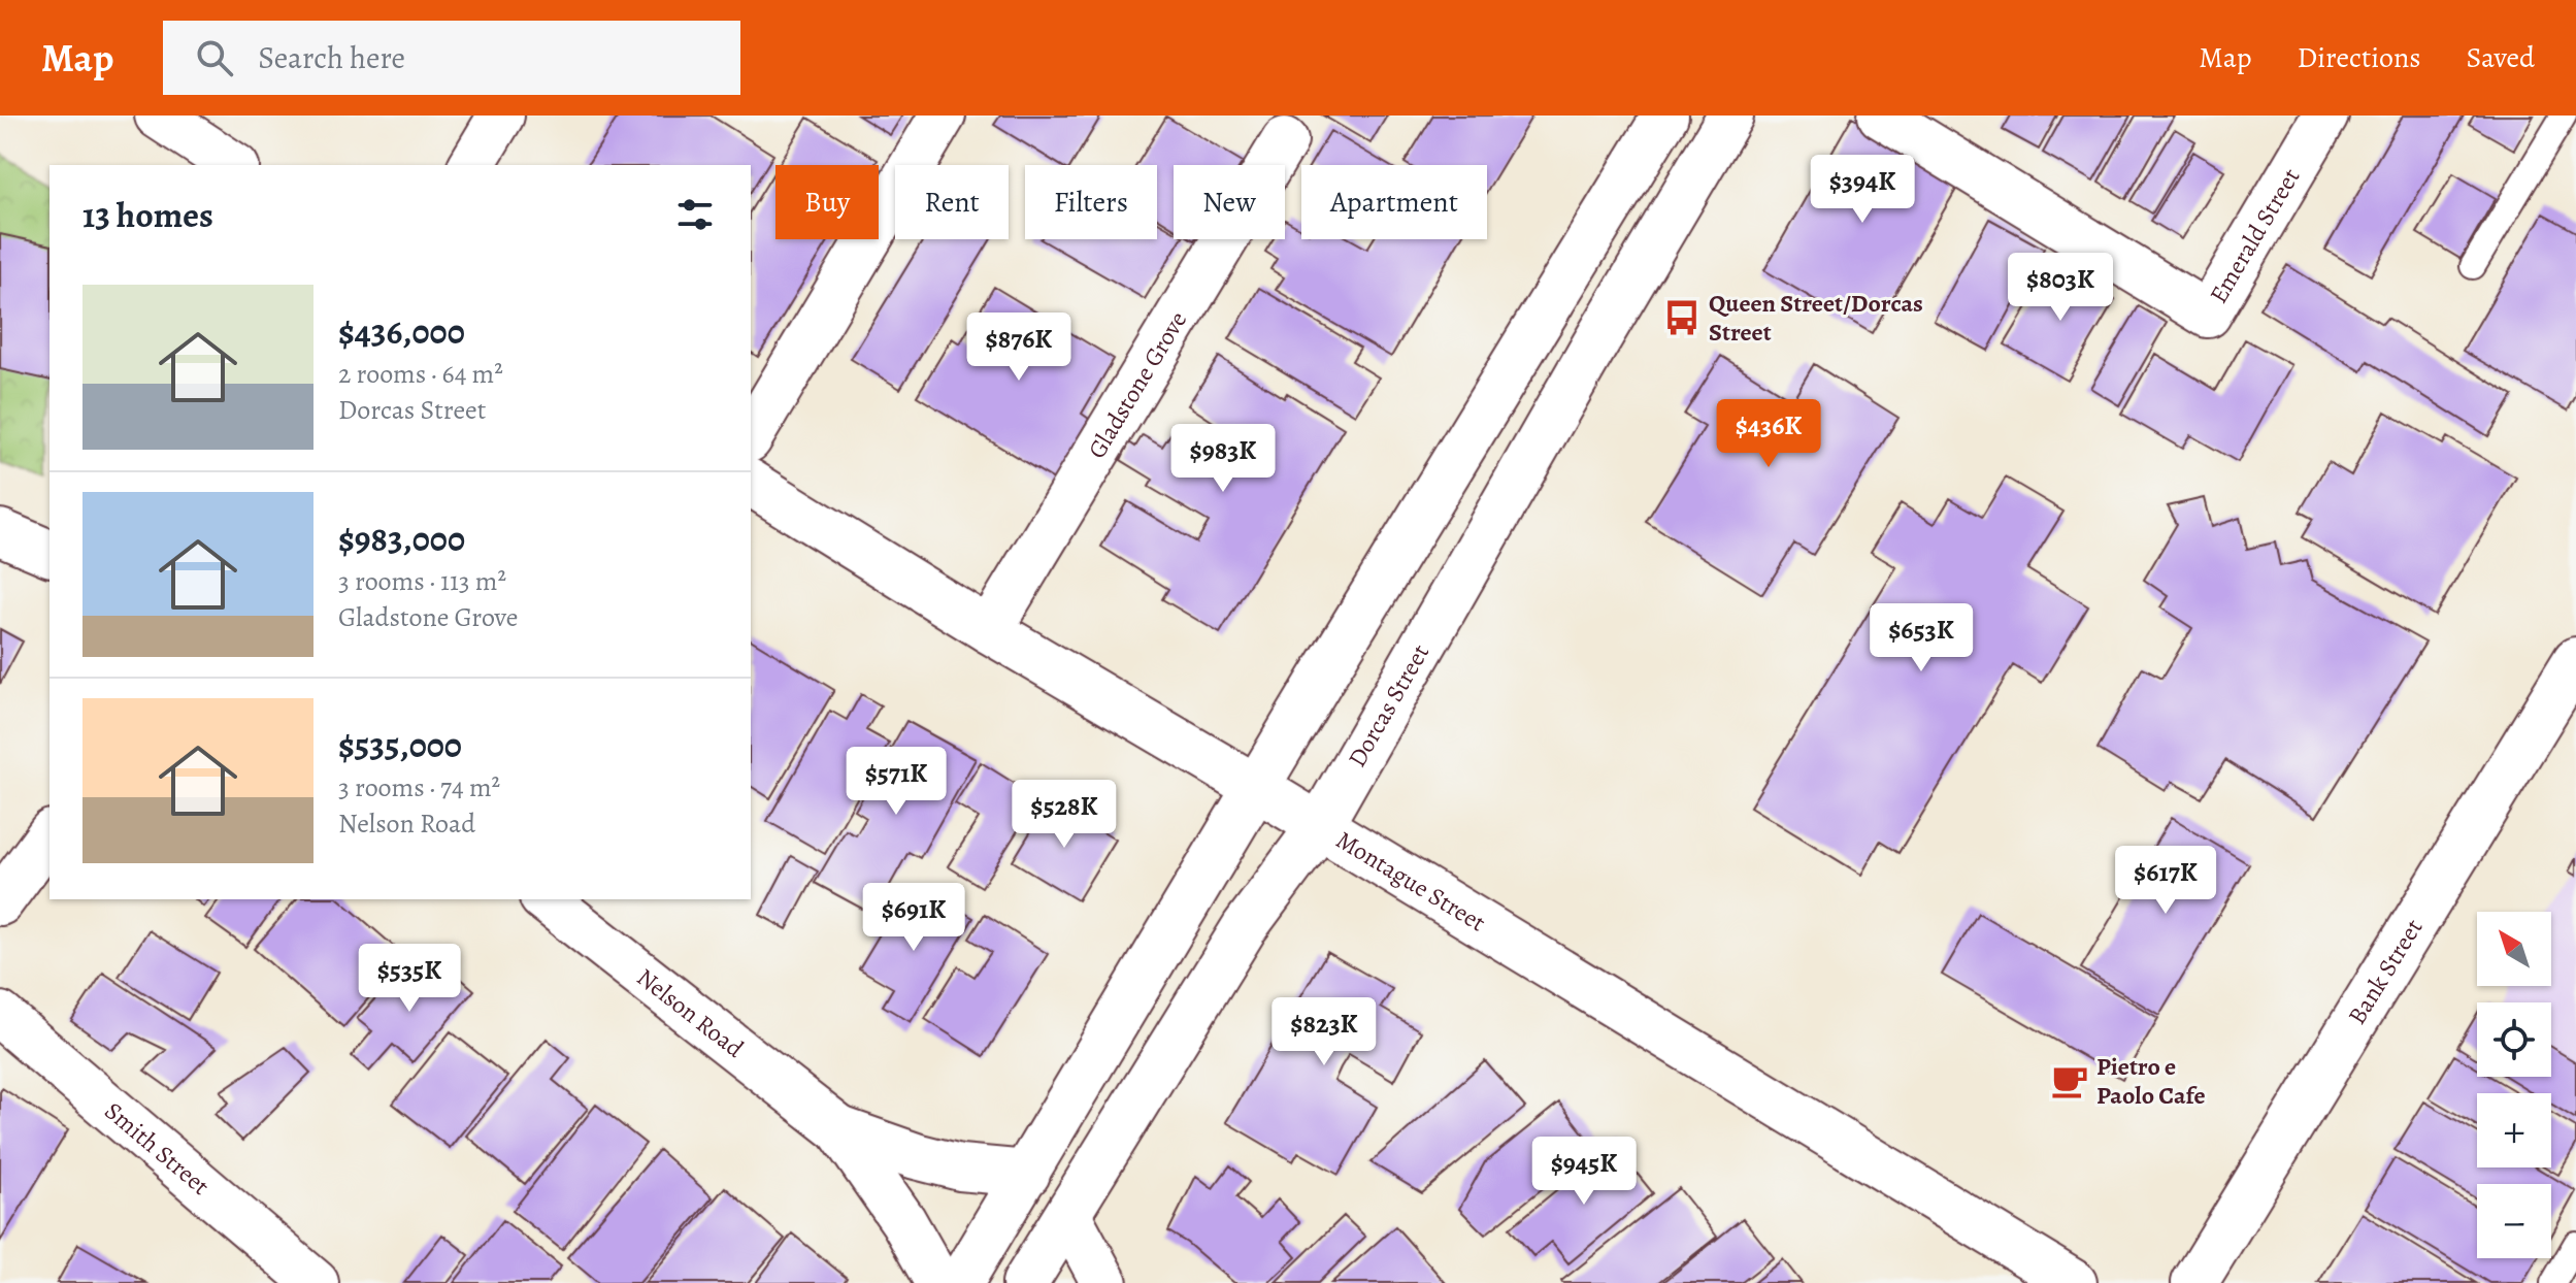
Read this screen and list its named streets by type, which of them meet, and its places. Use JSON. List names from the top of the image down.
{
  "streets": {
    "street": [
      "Emerald Street",
      "Gladstone Grove",
      "Dorcas Street",
      "Montague Street",
      "Bank Street",
      "Nelson Road",
      "Smith Street"
    ]
  },
  "crossings": [
    ["Gladstone Grove", "Montague Street"],
    ["Dorcas Street", "Montague Street"]
  ],
  "places": {
    "bus stop": ["Queen Street/Dorcas Street"],
    "cafe": ["Pietro e Paolo Cafe"]
  },
  "north": "top left",
  "page": {
    "header": "Map",
    "search": "Search here",
    "nav": ["Map", "Directions", "Saved"],
    "price": [
      "$394K",
      "$803K",
      "$876K",
      "$436K",
      "$983K",
      "$653K",
      "$571K",
      "$528K",
      "$617K",
      "$691K",
      "$535K",
      "$823K",
      "$945K"
    ],
    "chip": [
      "Buy",
      "Rent",
      "Filters",
      "New",
      "Apartment"
    ],
    "heading": "13 homes",
    "list": [
      {
        "name": "$436,000",
        "note": "2 rooms · 64 m² · Dorcas Street"
      },
      {
        "name": "$983,000",
        "note": "3 rooms · 113 m² · Gladstone Grove"
      },
      {
        "name": "$535,000",
        "note": "3 rooms · 74 m² · Nelson Road"
      }
    ],
    "map_buttons": ["+", "−"]
  }
}
